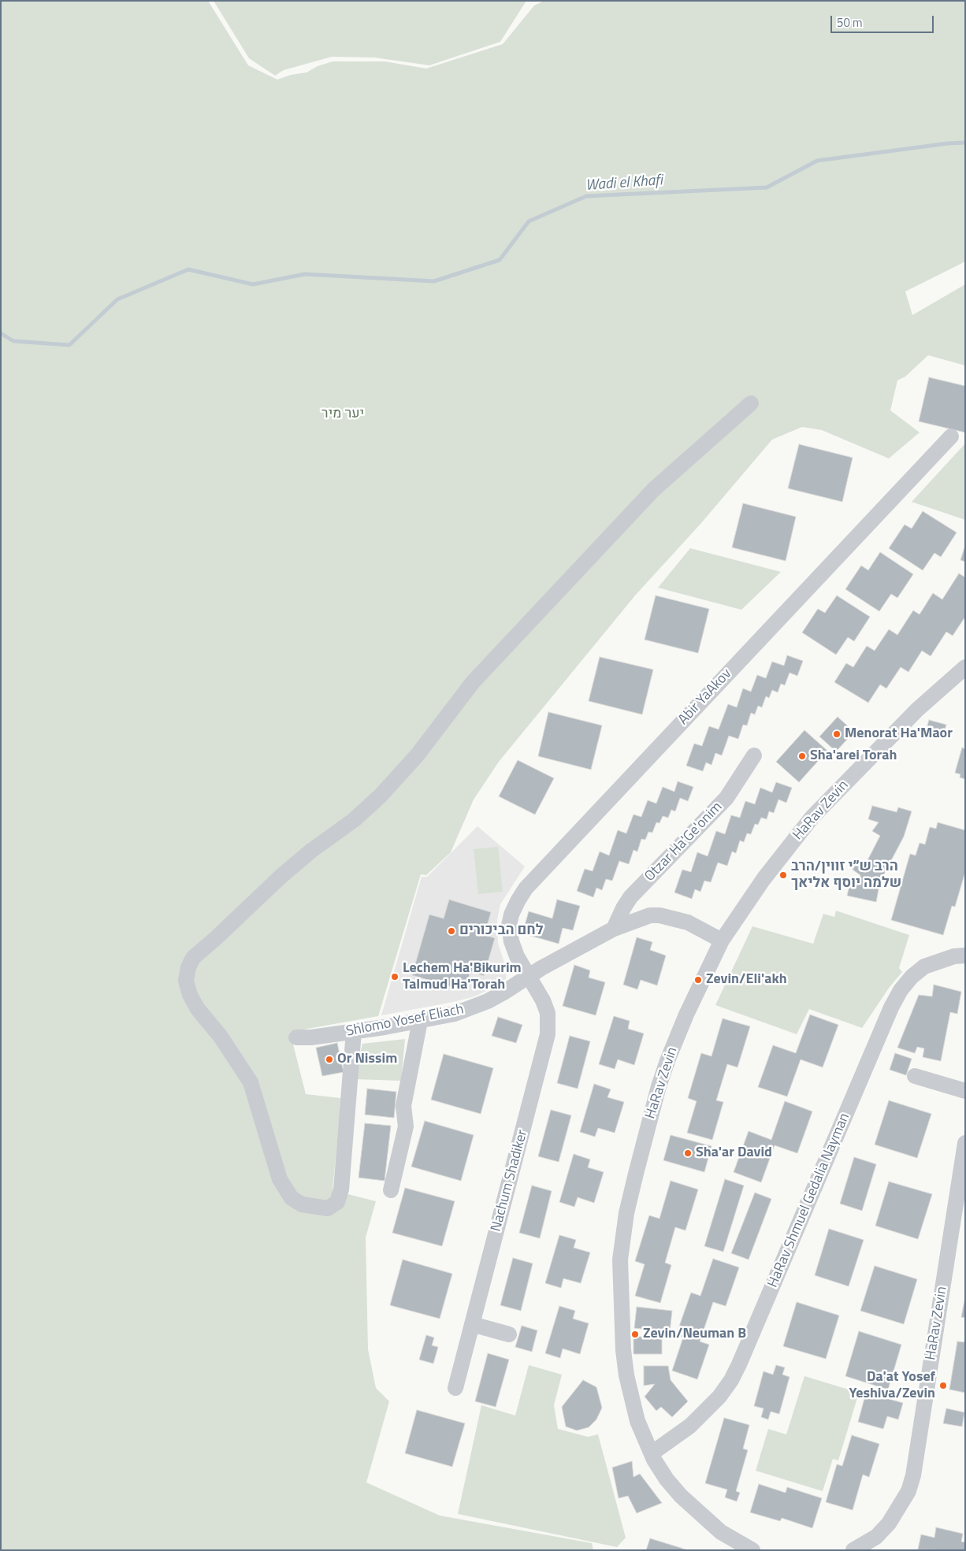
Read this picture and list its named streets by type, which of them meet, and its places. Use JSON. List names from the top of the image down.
{
  "streets": {
    "street": [
      "Abir YaAkov",
      "HaRav Zevin",
      "Otzar Ha'Ge'onim",
      "Shlomo Yosef Eliach",
      "Nachum Shadiker",
      "HaRav Shmuel Gedalia Nayman"
    ]
  },
  "crossings": [
    ["Abir YaAkov", "Shlomo Yosef Eliach"],
    ["Abir YaAkov", "Nachum Shadiker"],
    ["HaRav Zevin", "Shlomo Yosef Eliach"],
    ["HaRav Zevin", "HaRav Shmuel Gedalia Nayman"],
    ["Otzar Ha'Ge'onim", "Shlomo Yosef Eliach"],
    ["Shlomo Yosef Eliach", "Nachum Shadiker"]
  ],
  "water": ["Wadi el Khafi"],
  "parks": ["יער מיר"],
  "places": [
    "Menorat Ha'Maor",
    "Sha'arei Torah",
    "הרב ש״י זווין/הרב שלמה יוסף אליאך",
    "לחם הביכורים",
    "Lechem Ha'Bikurim Talmud Ha'Torah",
    "Zevin/Eli'akh",
    "Or Nissim",
    "Sha'ar David",
    "Zevin/Neuman B",
    "Da'at Yosef Yeshiva/Zevin"
  ],
  "scale_bar": "50 m"
}
